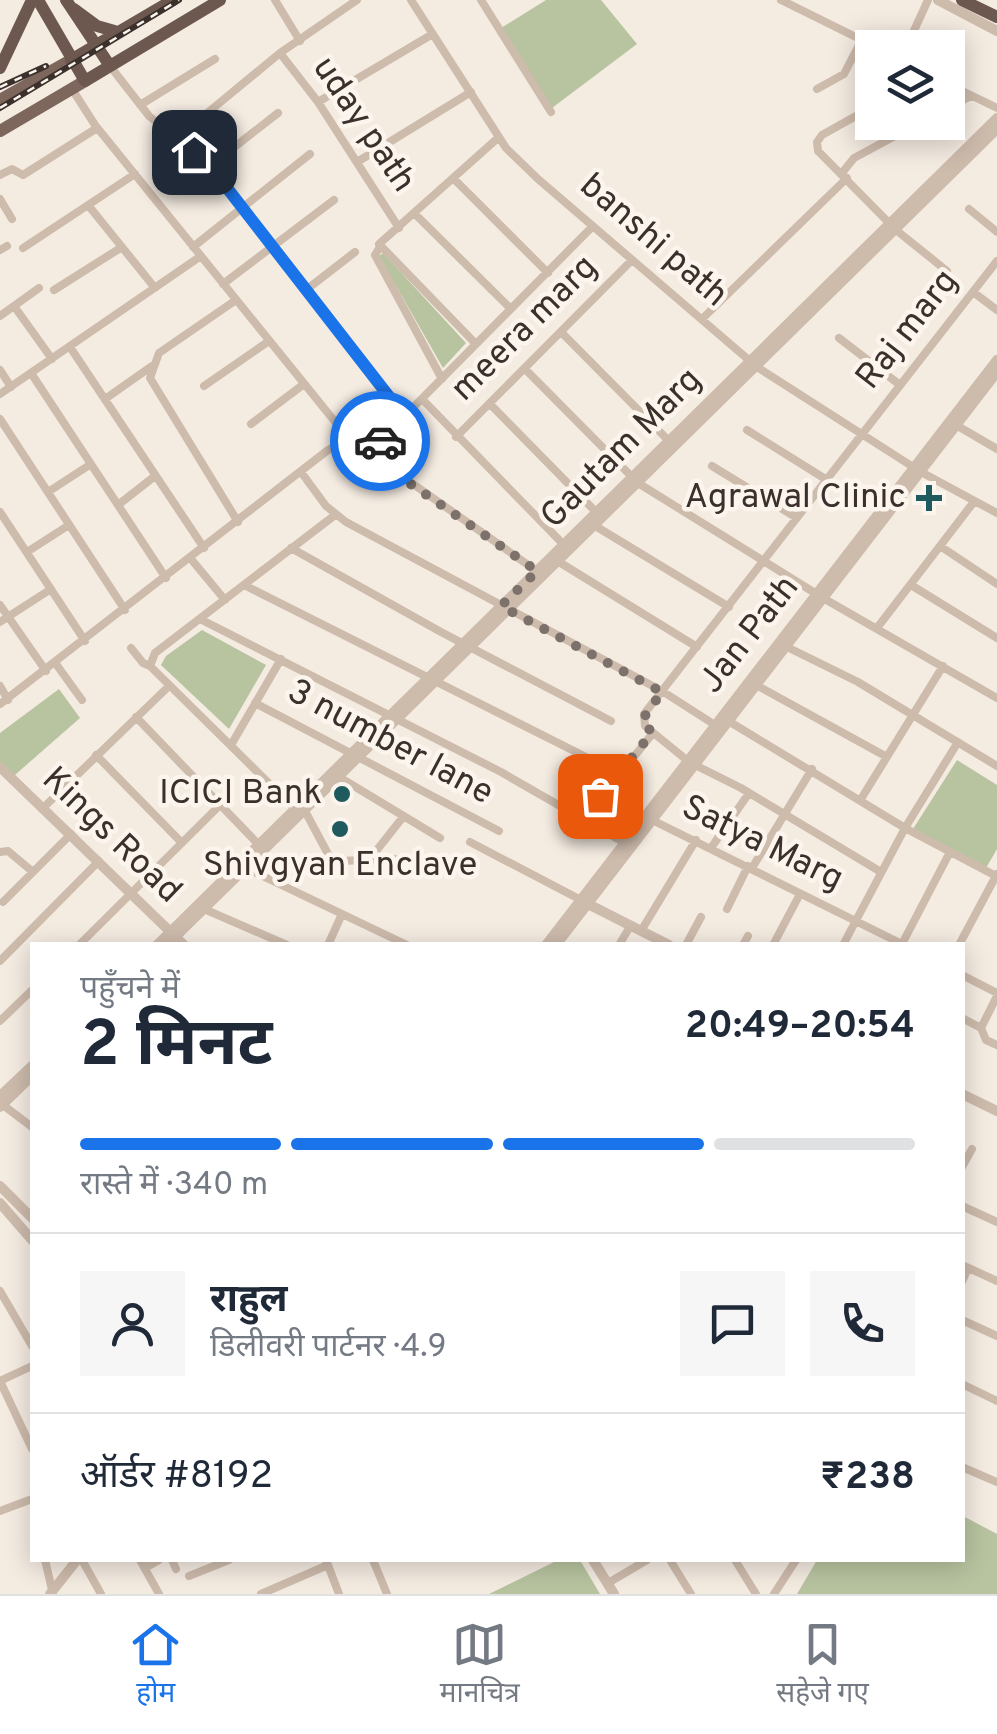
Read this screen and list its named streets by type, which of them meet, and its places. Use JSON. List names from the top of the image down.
{
  "streets": {
    "street": [
      "uday path",
      "banshi path",
      "meera marg",
      "Raj marg",
      "Gautam Marg",
      "Jan Path",
      "3 number lane",
      "Kings Road",
      "Satya Marg"
    ]
  },
  "crossings": [
    ["banshi path", "meera marg"],
    ["banshi path", "Raj marg"],
    ["banshi path", "Gautam Marg"],
    ["banshi path", "Jan Path"],
    ["Gautam Marg", "3 number lane"],
    ["Gautam Marg", "Kings Road"],
    ["Jan Path", "3 number lane"],
    ["Jan Path", "Satya Marg"]
  ],
  "places": {
    "health": ["Agrawal Clinic"],
    "other": ["ICICI Bank", "Shivgyan Enclave"]
  },
  "page": {
    "heading": ["2 मिनट", "पहुँचने में", "20:49–20:54"],
    "panel": [
      "राहुल",
      "डिलीवरी पार्टनर · 4.9",
      "ऑर्डर #8192",
      "₹238"
    ],
    "bar": "रास्ते में · 340 m",
    "tabs": ["होम", "मानचित्र", "सहेजे गए"]
  }
}
